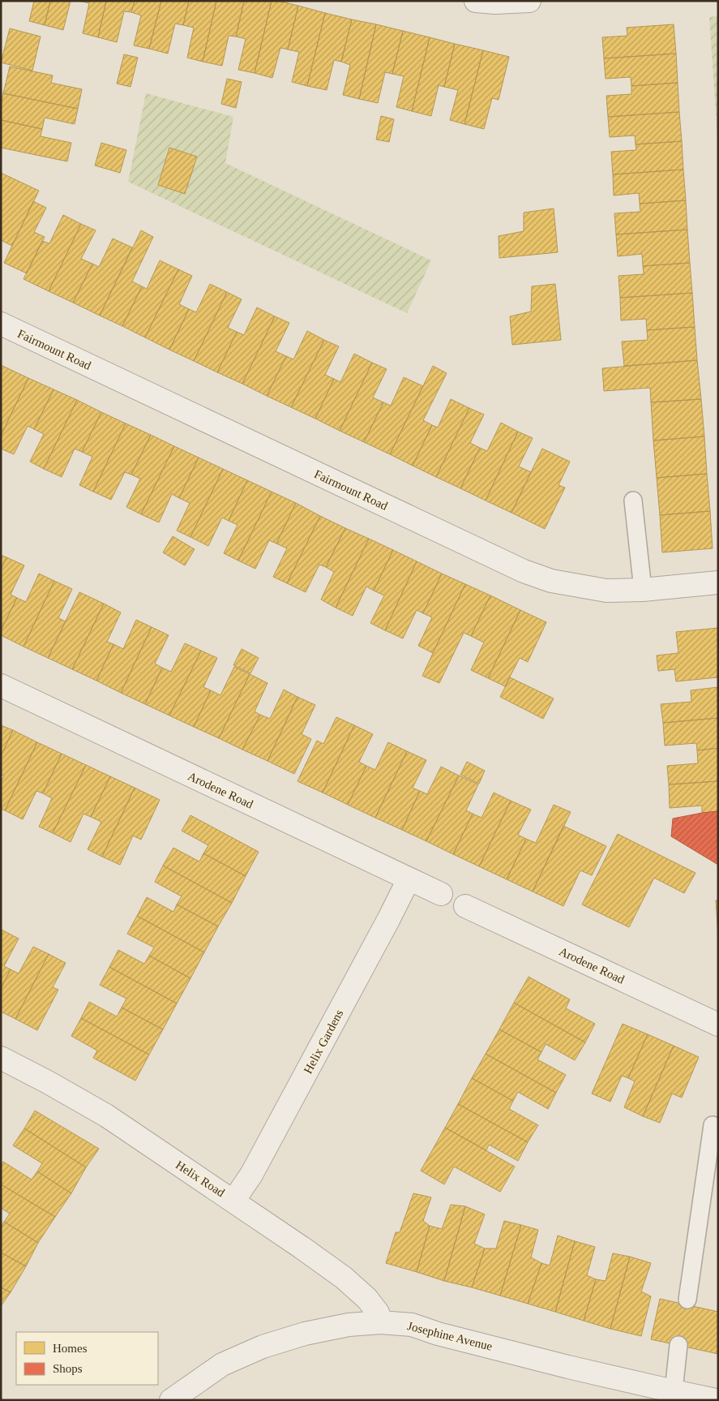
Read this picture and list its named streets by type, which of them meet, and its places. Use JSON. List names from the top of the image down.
{
  "streets": {
    "street": [
      "Fairmount Road",
      "Arodene Road",
      "Helix Gardens",
      "Helix Road",
      "Josephine Avenue"
    ]
  },
  "crossings": [
    ["Arodene Road", "Helix Gardens"],
    ["Helix Gardens", "Helix Road"],
    ["Helix Road", "Josephine Avenue"]
  ],
  "legend": ["Homes", "Shops"]
}
